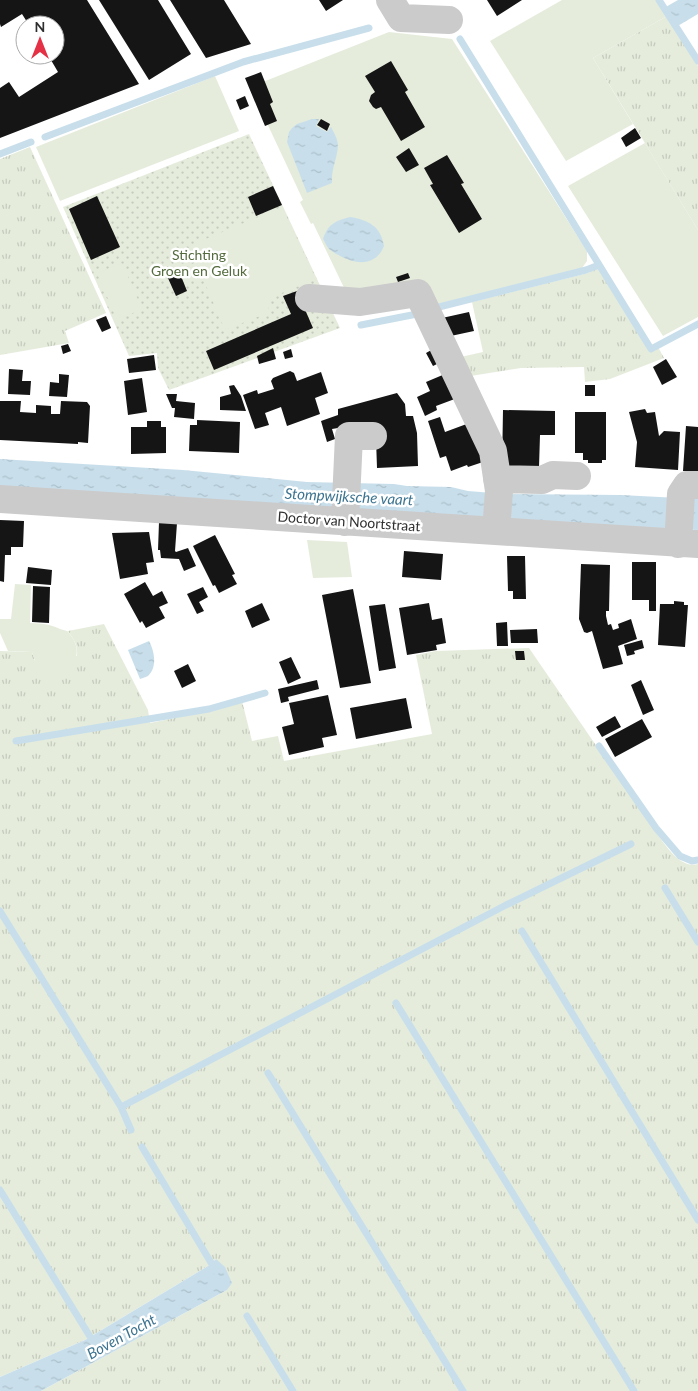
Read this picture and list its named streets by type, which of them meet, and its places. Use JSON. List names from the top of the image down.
{
  "streets": {
    "street": ["Doctor van Noortstraat"]
  },
  "water": ["Stompwijksche vaart", "Boven Tocht"],
  "parks": ["Stichting Groen en Geluk"],
  "north": "top"
}
